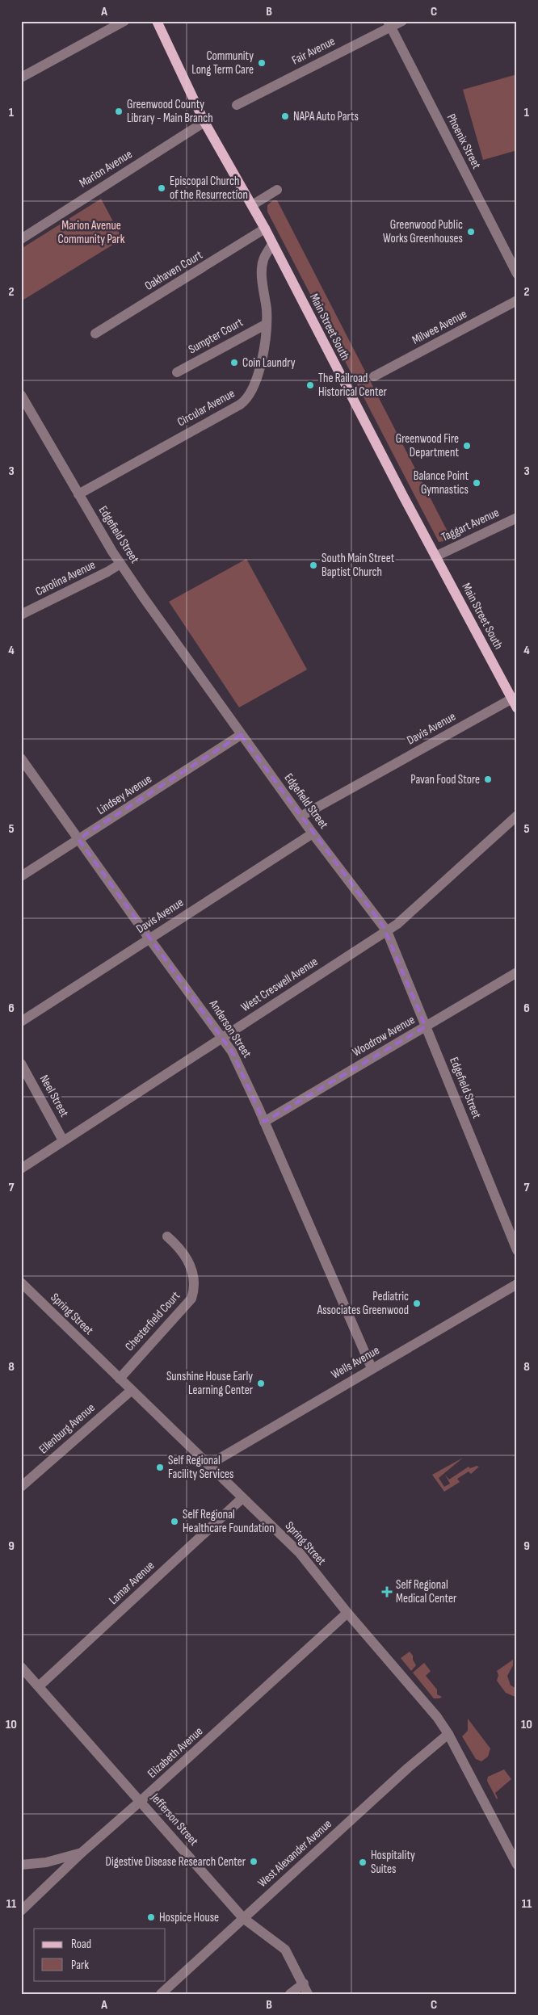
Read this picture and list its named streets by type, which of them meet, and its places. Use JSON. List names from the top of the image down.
{
  "streets": {
    "main road": ["Main Street South"],
    "street": [
      "Fair Avenue",
      "Phoenix Street",
      "Marion Avenue",
      "Oakhaven Court",
      "Milwee Avenue",
      "Sumpter Court",
      "Circular Avenue",
      "Taggart Avenue",
      "Edgefield Street",
      "Carolina Avenue",
      "Davis Avenue",
      "Lindsey Avenue",
      "West Creswell Avenue",
      "Anderson Street",
      "Woodrow Avenue",
      "Neel Street",
      "Spring Street",
      "Chesterfield Court",
      "Wells Avenue",
      "Ellenburg Avenue",
      "Lamar Avenue",
      "Elizabeth Avenue",
      "Jefferson Street",
      "West Alexander Avenue"
    ]
  },
  "crossings": [
    ["Fair Avenue", "Phoenix Street"],
    ["Marion Avenue", "Main Street South"],
    ["Oakhaven Court", "Main Street South"],
    ["Main Street South", "Circular Avenue"],
    ["Main Street South", "Taggart Avenue"],
    ["Main Street South", "Davis Avenue"],
    ["Sumpter Court", "Circular Avenue"],
    ["Circular Avenue", "Edgefield Street"],
    ["Edgefield Street", "Carolina Avenue"],
    ["Edgefield Street", "Davis Avenue"],
    ["Edgefield Street", "Lindsey Avenue"],
    ["Edgefield Street", "West Creswell Avenue"],
    ["Edgefield Street", "Woodrow Avenue"],
    ["Davis Avenue", "Anderson Street"],
    ["Lindsey Avenue", "Anderson Street"],
    ["West Creswell Avenue", "Anderson Street"],
    ["West Creswell Avenue", "Neel Street"],
    ["Anderson Street", "Woodrow Avenue"],
    ["Anderson Street", "Wells Avenue"],
    ["Spring Street", "Chesterfield Court"],
    ["Spring Street", "Wells Avenue"],
    ["Spring Street", "Ellenburg Avenue"],
    ["Spring Street", "Lamar Avenue"],
    ["Spring Street", "Elizabeth Avenue"],
    ["Spring Street", "West Alexander Avenue"],
    ["Lamar Avenue", "Jefferson Street"],
    ["Elizabeth Avenue", "Jefferson Street"],
    ["Jefferson Street", "West Alexander Avenue"]
  ],
  "parks": ["Marion Avenue Community Park"],
  "places": {
    "other": [
      "Community Long Term Care",
      "Greenwood County Library - Main Branch",
      "NAPA Auto Parts",
      "Episcopal Church of the Resurrection",
      "Greenwood Public Works Greenhouses",
      "Coin Laundry",
      "The Railroad Historical Center",
      "Greenwood Fire Department",
      "Balance Point Gymnastics",
      "South Main Street Baptist Church",
      "Pavan Food Store",
      "Pediatric Associates Greenwood",
      "Sunshine House Early Learning Center",
      "Self Regional Facility Services",
      "Self Regional Healthcare Foundation",
      "Digestive Disease Research Center",
      "Hospitality Suites",
      "Hospice House"
    ],
    "health": ["Self Regional Medical Center"]
  },
  "legend": ["Road", "Park"],
  "grid": {
    "columns": ["A", "B", "C"],
    "rows": [
      "1",
      "2",
      "3",
      "4",
      "5",
      "6",
      "7",
      "8",
      "9",
      "10",
      "11"
    ]
  }
}
